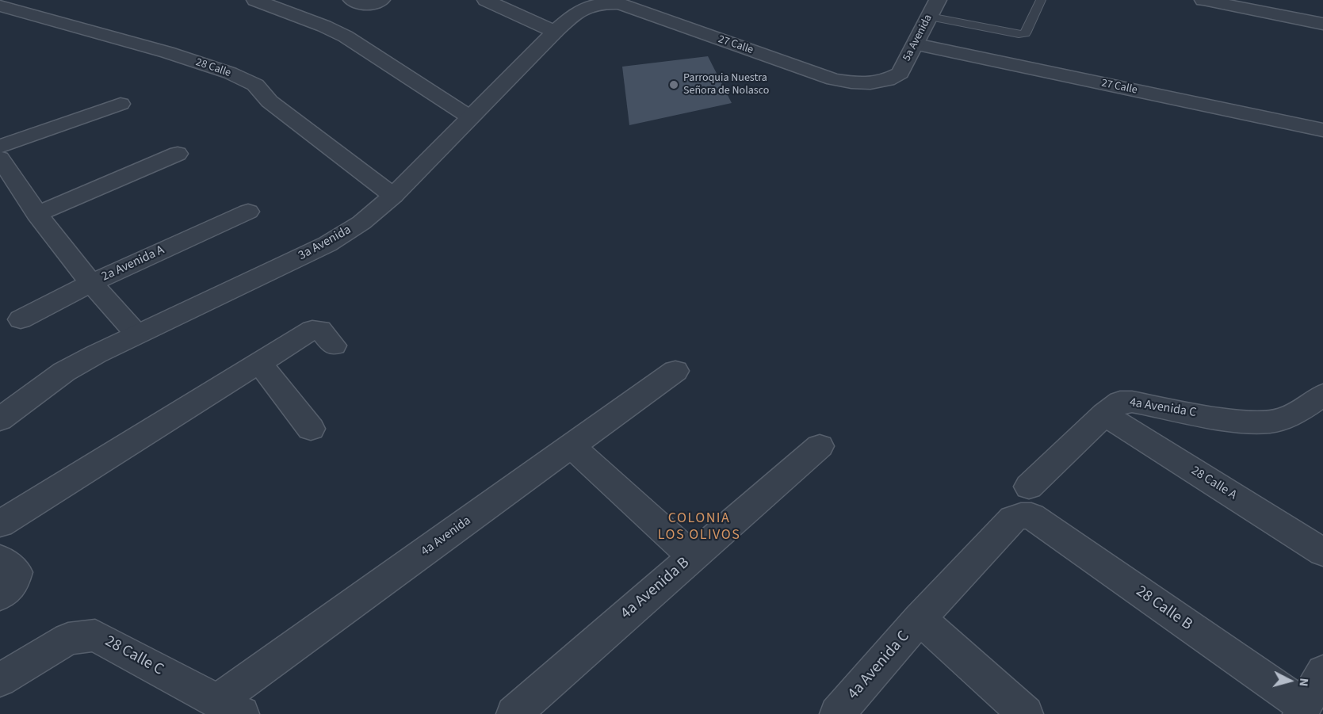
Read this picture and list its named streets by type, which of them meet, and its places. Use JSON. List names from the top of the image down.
{
  "streets": {
    "street": [
      "5a Avenida",
      "27 Calle",
      "28 Calle",
      "3a Avenida",
      "2a Avenida A",
      "4a Avenida C",
      "28 Calle A",
      "4a Avenida",
      "4a Avenida B",
      "28 Calle B",
      "28 Calle C"
    ]
  },
  "crossings": [
    ["5a Avenida", "27 Calle"],
    ["27 Calle", "3a Avenida"],
    ["28 Calle", "3a Avenida"],
    ["4a Avenida C", "28 Calle A"],
    ["4a Avenida C", "28 Calle B"],
    ["4a Avenida", "28 Calle C"]
  ],
  "districts": ["COLONIA LOS OLIVOS"],
  "places": ["Parroquia Nuestra Señora de Nolasco"],
  "north": "right"
}
